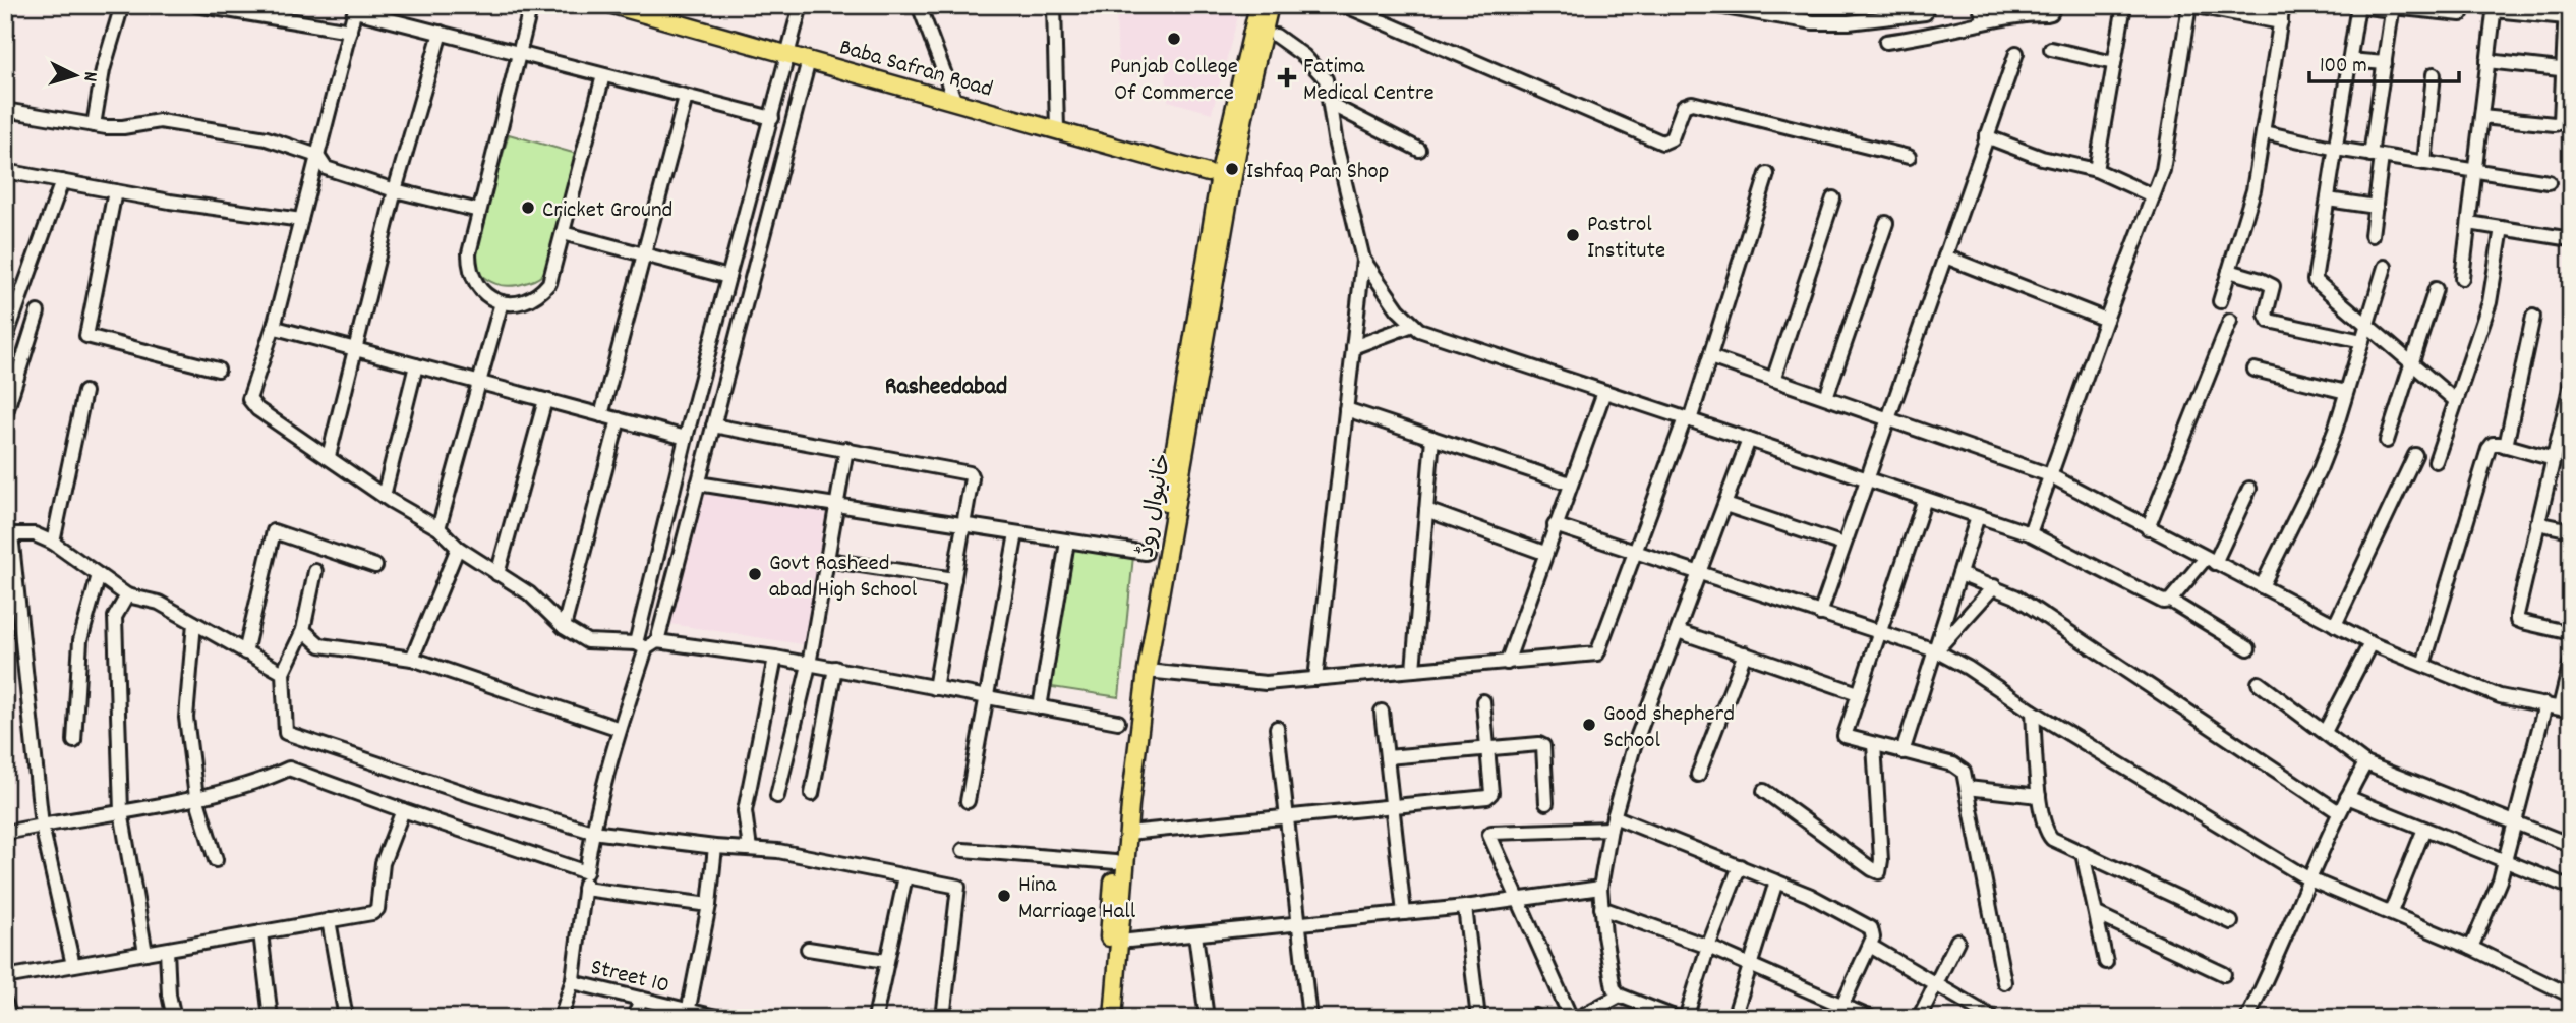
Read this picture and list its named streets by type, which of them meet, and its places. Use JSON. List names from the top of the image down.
{
  "streets": {
    "main road": ["Baba Safran Road", "خانیوال روڈ"],
    "street": ["Street 10"]
  },
  "districts": ["Rasheedabad"],
  "places": {
    "other": [
      "Punjab College Of Commerce",
      "Ishfaq Pan Shop",
      "Cricket Ground",
      "Pastrol Institute",
      "Govt Rasheed abad High School",
      "Good shepherd School",
      "Hina Marriage Hall"
    ],
    "health": ["Fatima Medical Centre"]
  },
  "scale_bar": "100 m",
  "north": "right"
}
